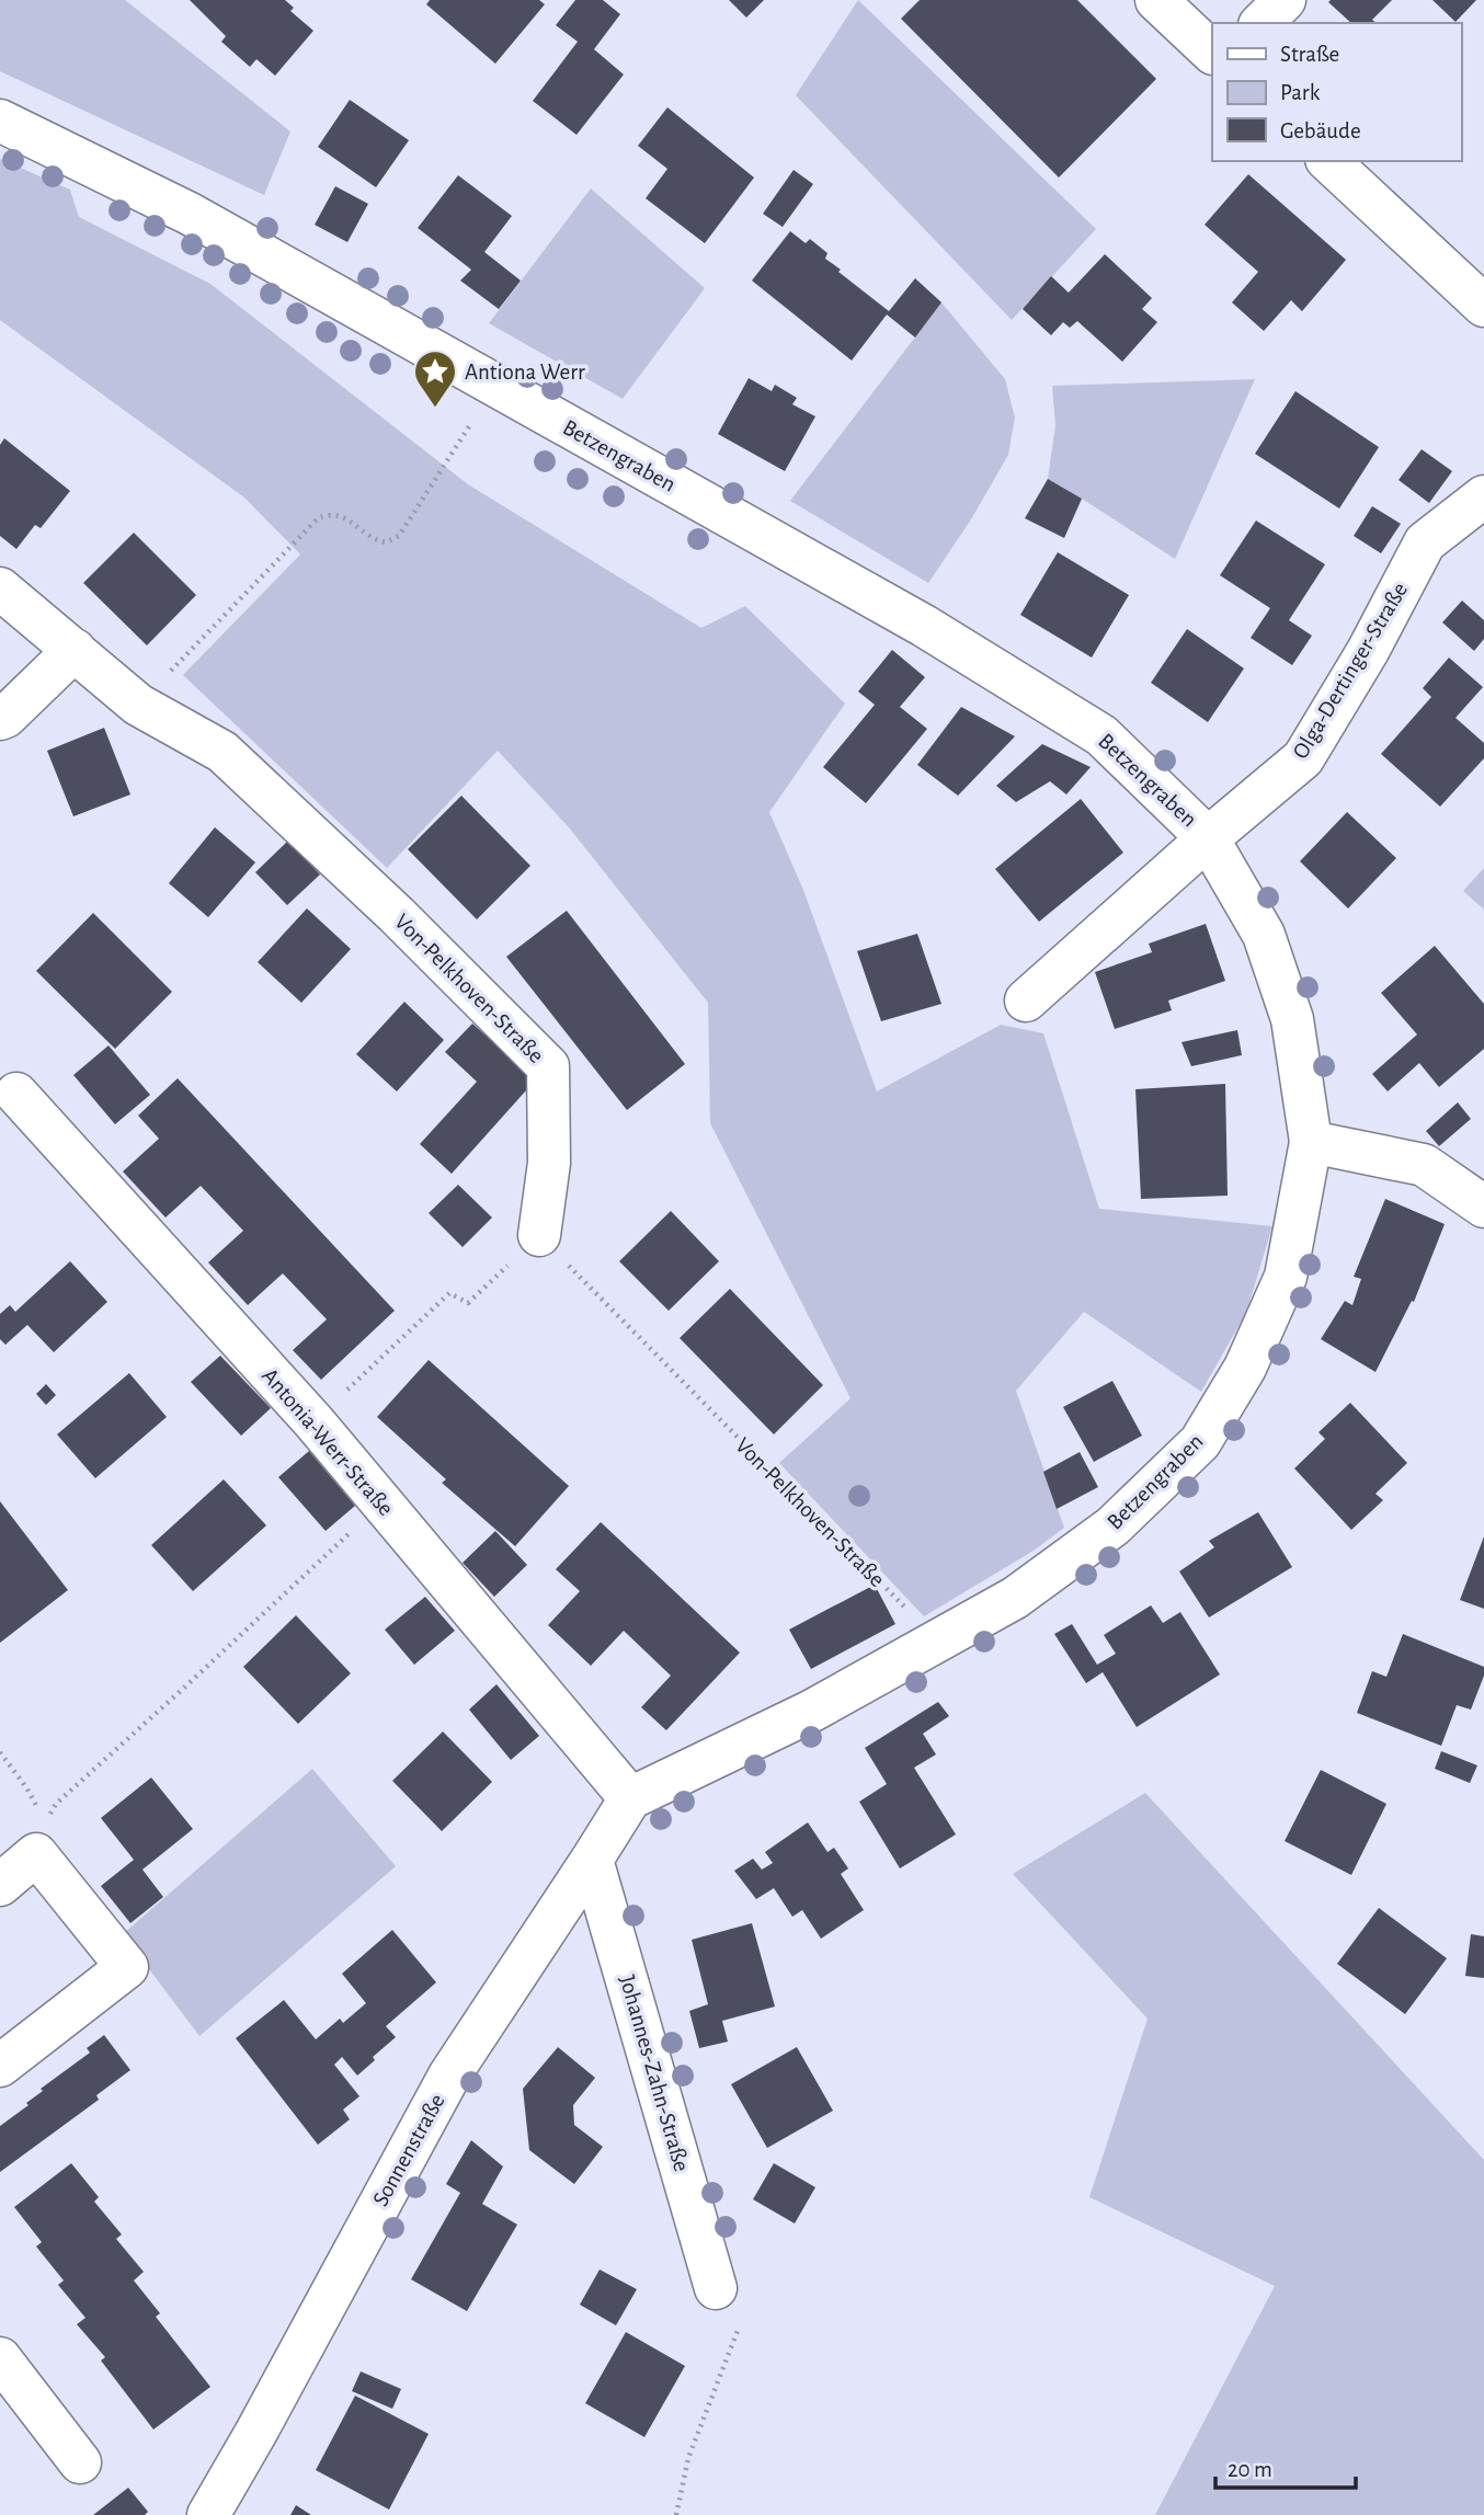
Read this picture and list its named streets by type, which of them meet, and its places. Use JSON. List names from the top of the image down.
{
  "streets": {
    "street": [
      "Betzengraben",
      "Olga-Dertinger-Straße",
      "Von-Pelkhoven-Straße",
      "Antonia-Werr-Straße",
      "Johannes-Zahn-Straße",
      "Sonnenstraße"
    ]
  },
  "crossings": [
    ["Betzengraben", "Olga-Dertinger-Straße"],
    ["Betzengraben", "Von-Pelkhoven-Straße"],
    ["Betzengraben", "Antonia-Werr-Straße"],
    ["Betzengraben", "Sonnenstraße"],
    ["Antonia-Werr-Straße", "Sonnenstraße"],
    ["Johannes-Zahn-Straße", "Sonnenstraße"]
  ],
  "places": {
    "place": ["Antiona Werr"]
  },
  "legend": ["Straße", "Park", "Gebäude"],
  "scale_bar": "20 m"
}
